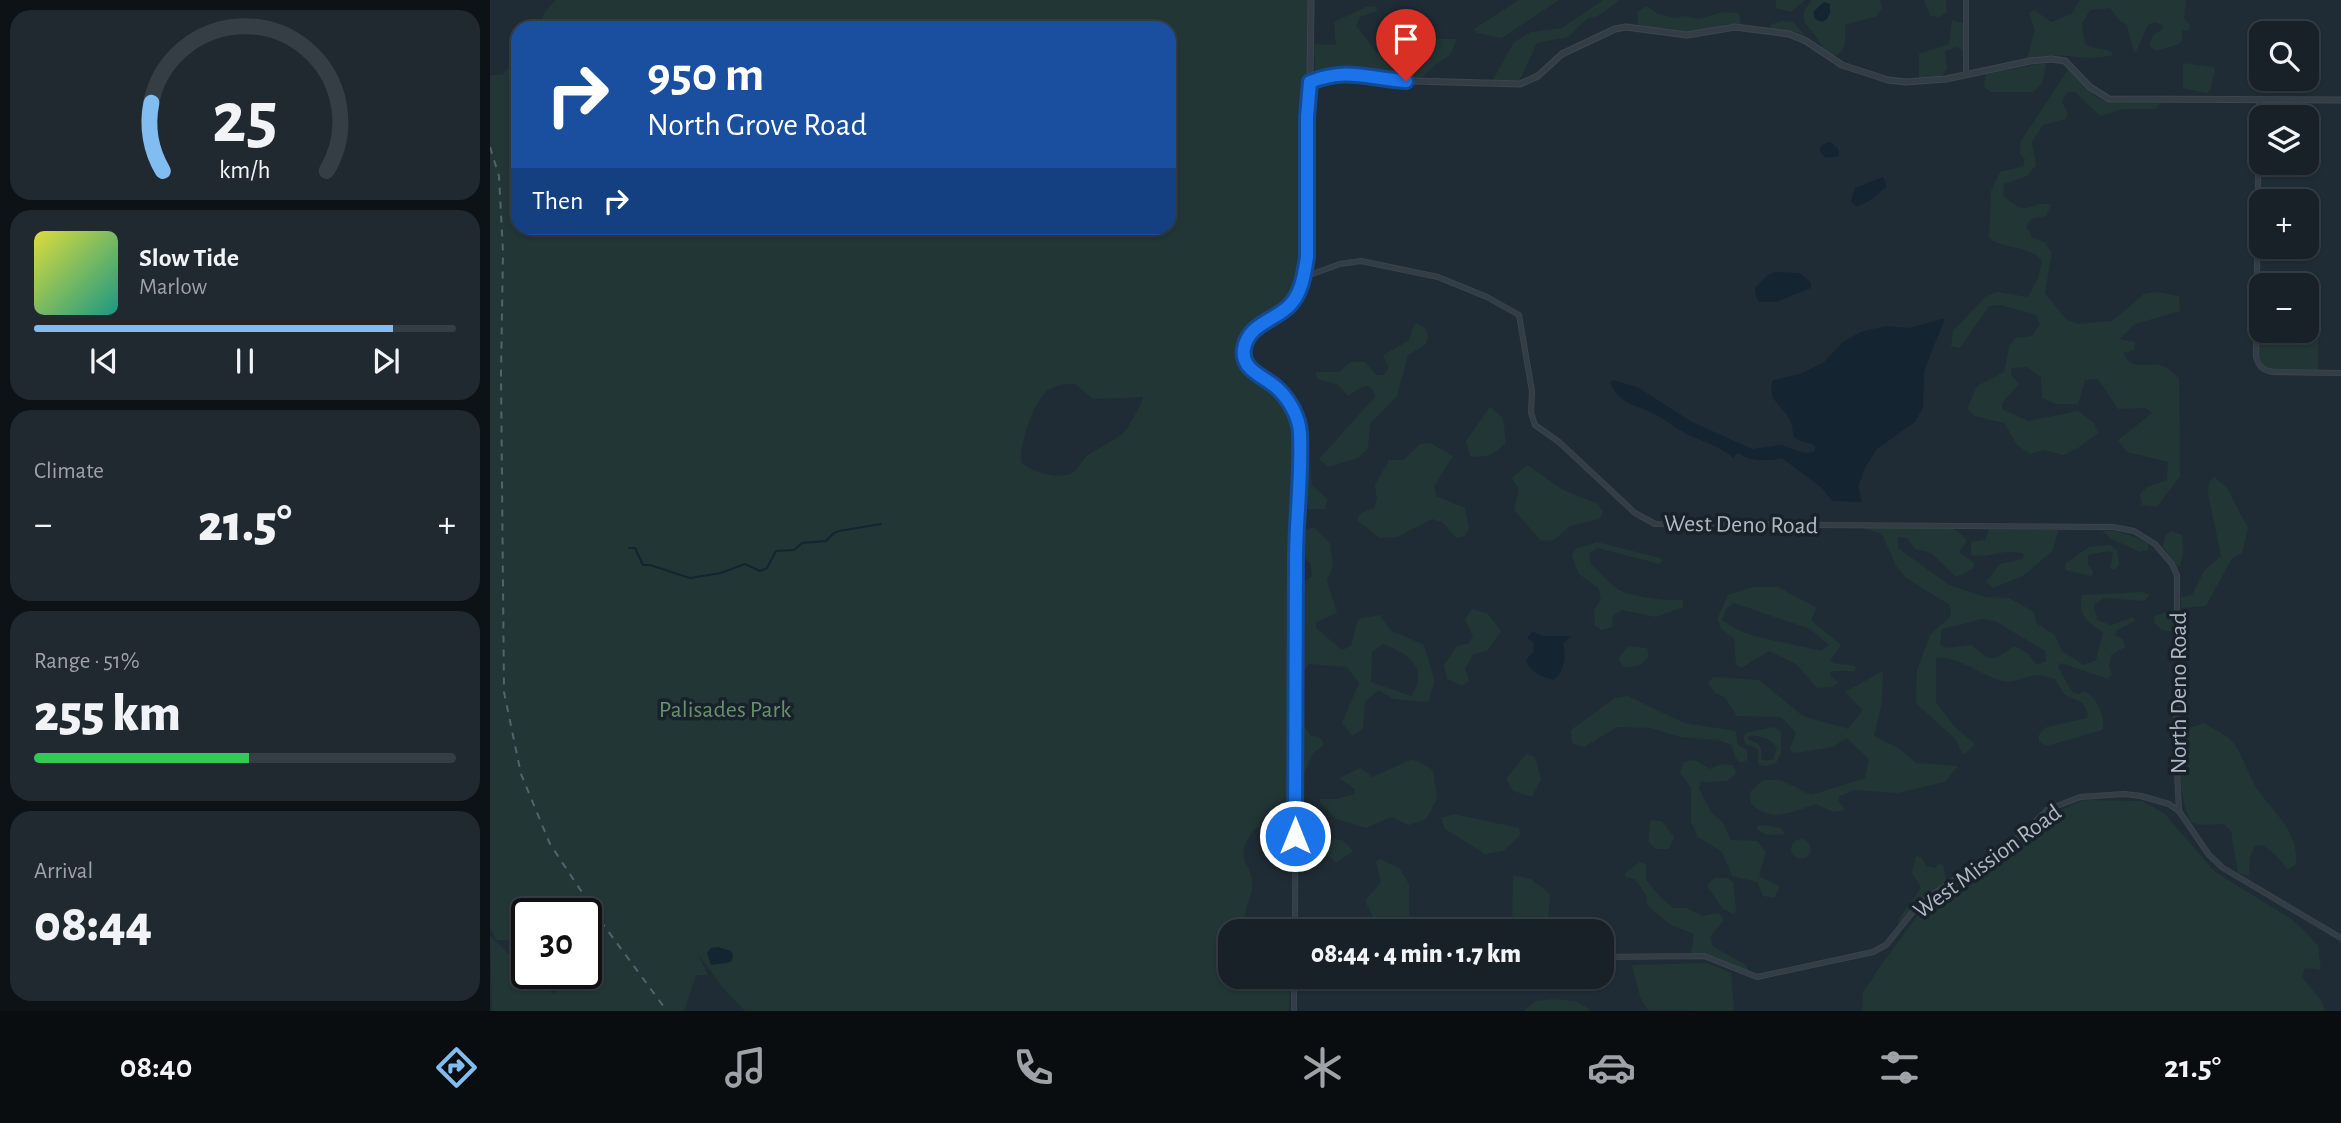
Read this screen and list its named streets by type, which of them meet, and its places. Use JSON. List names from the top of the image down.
{
  "streets": {
    "street": ["West Deno Road", "North Deno Road", "West Mission Road"]
  },
  "crossings": [
    ["West Deno Road", "North Deno Road"],
    ["North Deno Road", "West Mission Road"]
  ],
  "parks": ["Palisades Park"],
  "page": {
    "map_buttons": ["+", "−"],
    "turn": ["950 m", "North Grove Road"],
    "then": "Then",
    "song": ["Slow Tide", "Marlow"],
    "tile": [
      "Climate",
      ["Range · 51%", "255 km"],
      ["Arrival", "08:44"]
    ],
    "heat": ["−", "21.5°", "+"],
    "limit": "30",
    "trip": "08:44 · 4 min · 1.7 km",
    "tabs": ["08:40", "21.5°"],
    "gauge": ["25", "km/h"]
  }
}
